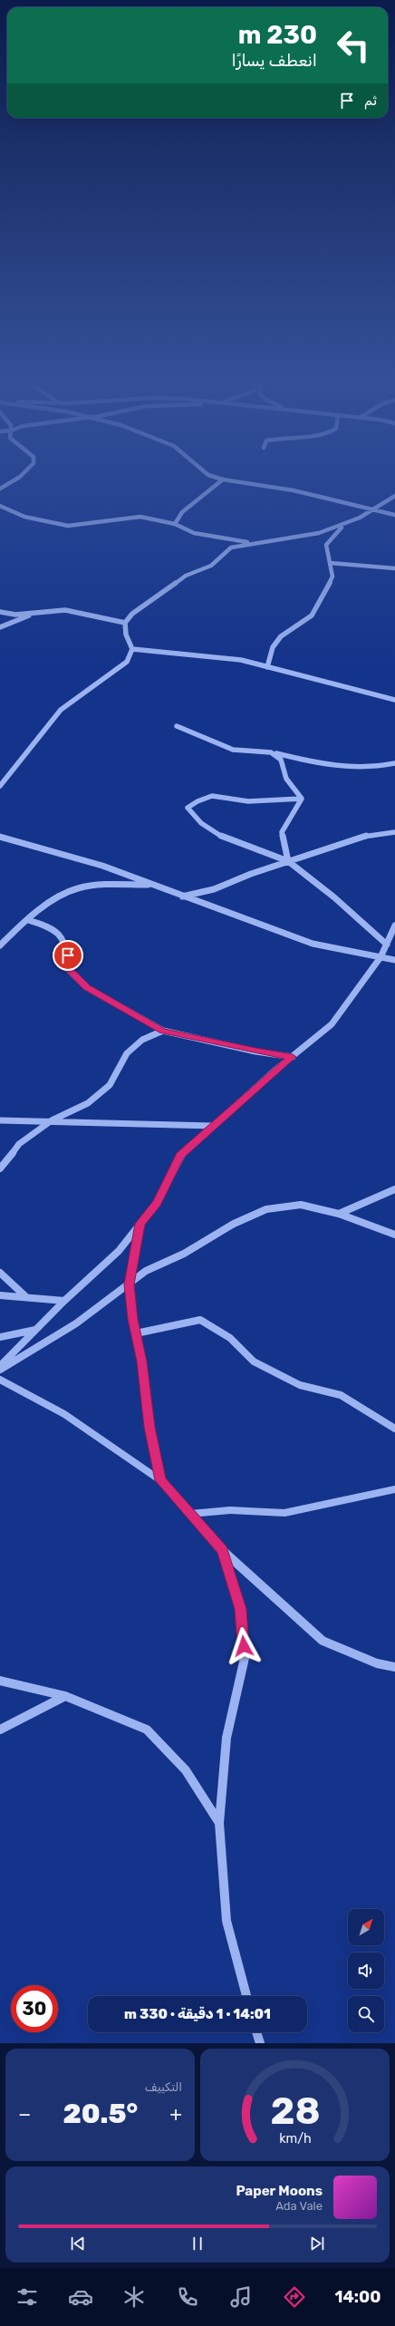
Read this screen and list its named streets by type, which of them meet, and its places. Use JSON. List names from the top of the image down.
{
  "north": "top right",
  "page": {
    "turn": ["230 m", "انعطف يسارًا"],
    "then": "ثم",
    "limit": "30",
    "trip": "14:01 · 1 دقيقة · 330 m",
    "tile": "التكييف",
    "heat": ["−", "20.5°", "+"],
    "song": ["Paper Moons", "Ada Vale"],
    "tabs": "14:00",
    "gauge": ["28", "km/h"]
  }
}
